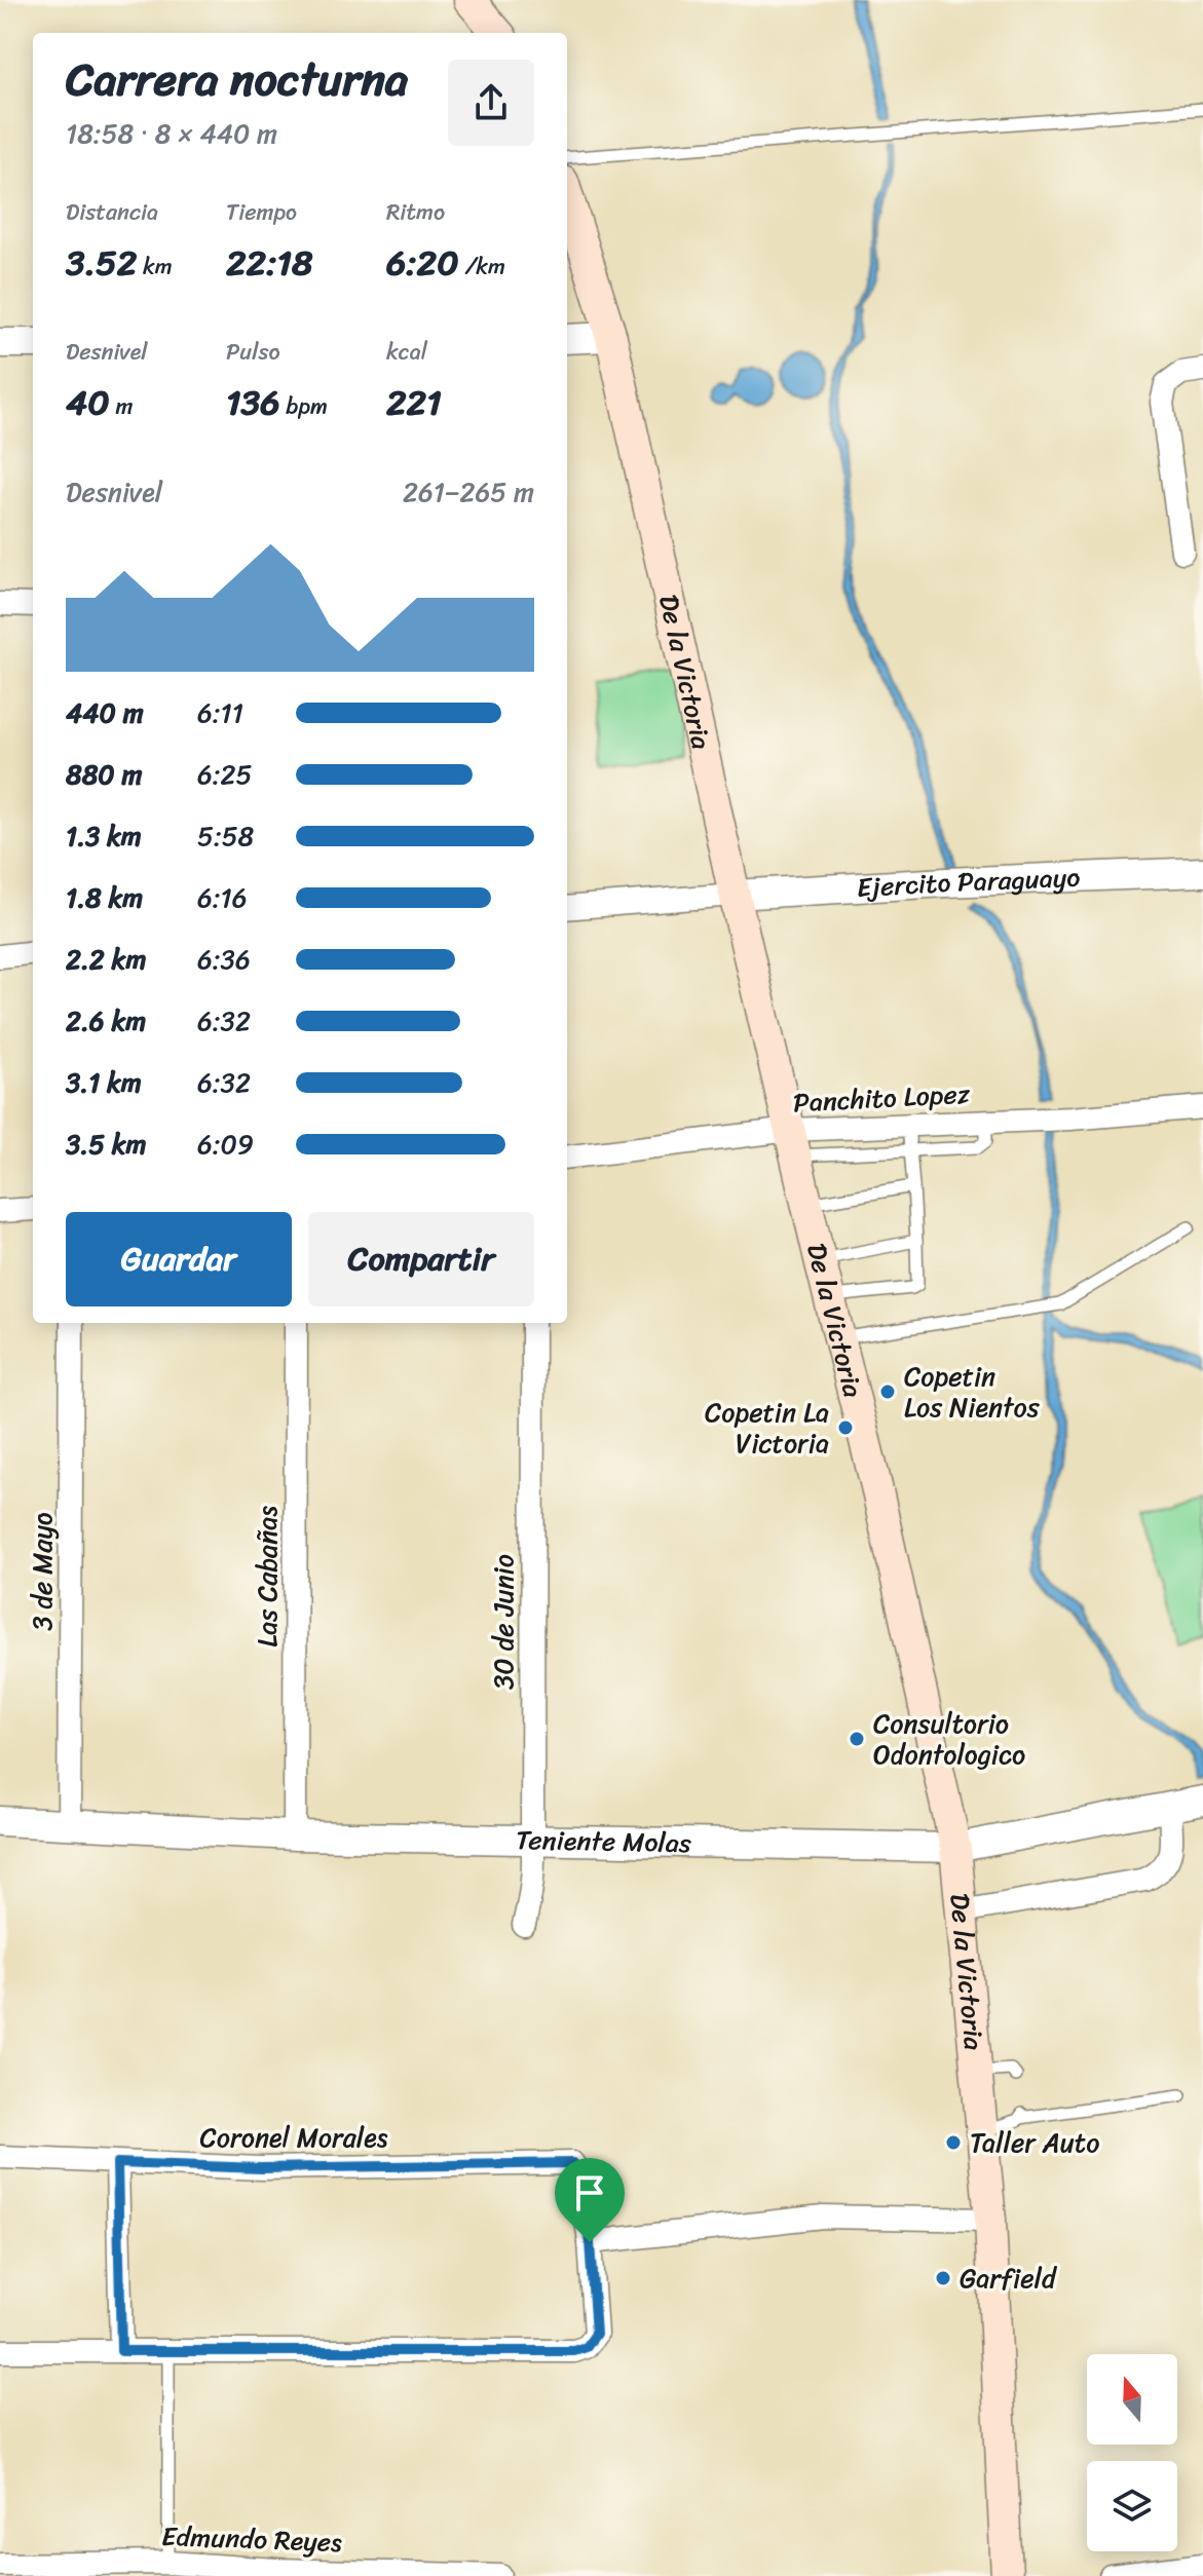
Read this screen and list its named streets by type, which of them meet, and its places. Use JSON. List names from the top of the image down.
{
  "streets": {
    "main road": ["De la Victoria"],
    "street": [
      "Ejercito Paraguayo",
      "Panchito Lopez",
      "3 de Mayo",
      "Las Cabañas",
      "30 de Junio",
      "Teniente Molas",
      "Coronel Morales",
      "Edmundo Reyes"
    ]
  },
  "crossings": [
    ["De la Victoria", "Ejercito Paraguayo"],
    ["De la Victoria", "Panchito Lopez"],
    ["De la Victoria", "Teniente Molas"],
    ["3 de Mayo", "Teniente Molas"],
    ["Las Cabañas", "Teniente Molas"],
    ["30 de Junio", "Teniente Molas"]
  ],
  "places": [
    "Copetin Los Nientos",
    "Copetin La Victoria",
    "Consultorio Odontologico",
    "Taller Auto",
    "Garfield"
  ],
  "north": "top",
  "page": {
    "heading": ["Carrera nocturna", "18:58 · 8 × 440 m"],
    "stats": [
      ["Distancia", "3.52 km"],
      ["Tiempo", "22:18"],
      ["Ritmo", "6:20 /km"],
      ["Desnivel", "40 m"],
      ["Pulso", "136 bpm"],
      ["kcal", "221"]
    ],
    "chart": ["Desnivel", "261–265 m"],
    "list": [
      {
        "name": "440 m",
        "note": "6:11"
      },
      {
        "name": "880 m",
        "note": "6:25"
      },
      {
        "name": "1.3 km",
        "note": "5:58"
      },
      {
        "name": "1.8 km",
        "note": "6:16"
      },
      {
        "name": "2.2 km",
        "note": "6:36"
      },
      {
        "name": "2.6 km",
        "note": "6:32"
      },
      {
        "name": "3.1 km",
        "note": "6:32"
      },
      {
        "name": "3.5 km",
        "note": "6:09"
      }
    ],
    "buttons": ["Guardar", "Compartir"]
  }
}
